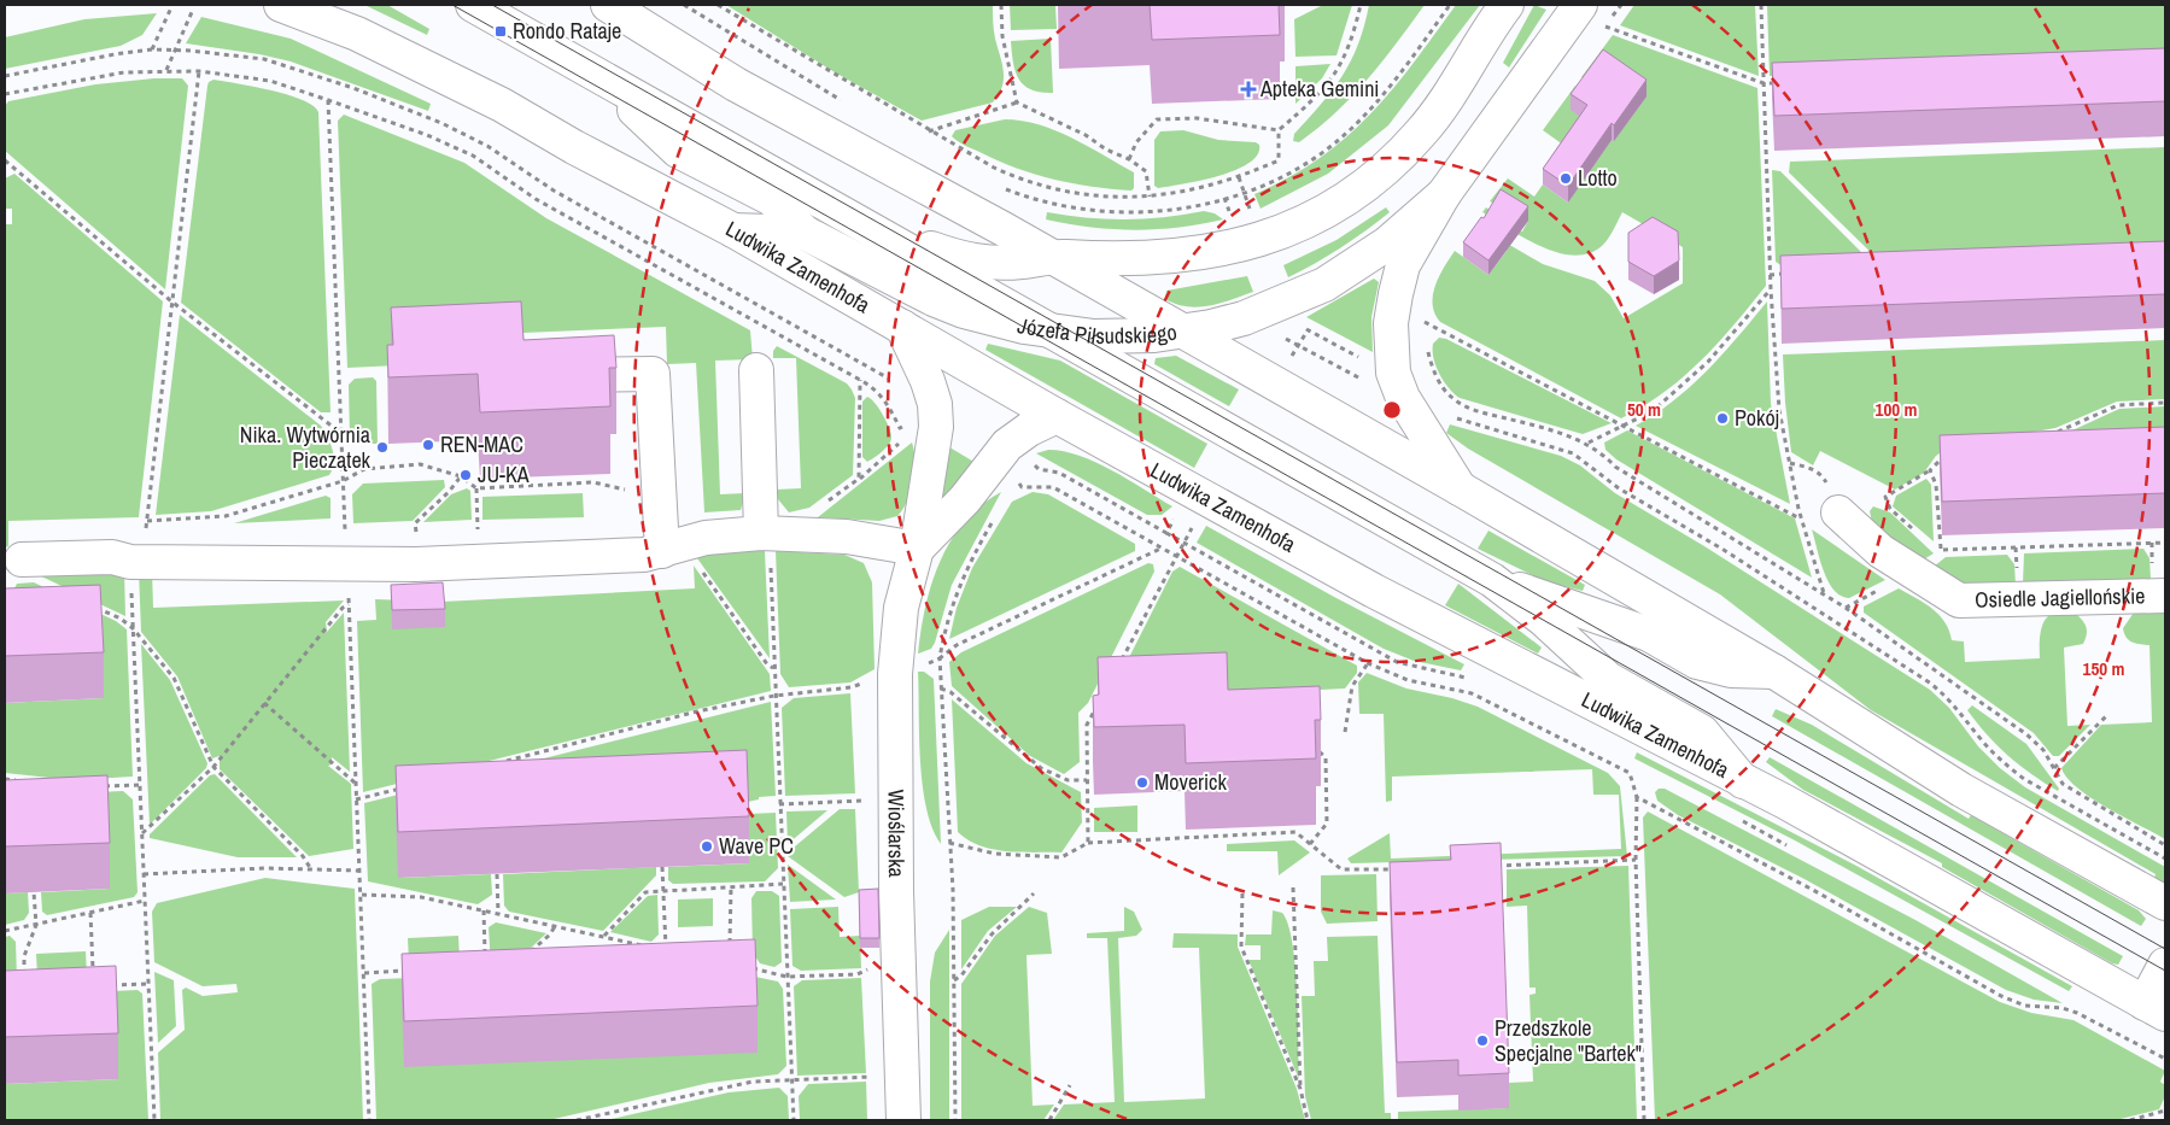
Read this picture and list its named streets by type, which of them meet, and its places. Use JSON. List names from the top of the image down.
{
  "streets": {
    "street": [
      "Ludwika Zamenhofa",
      "Józefa Piłsudskiego",
      "Osiedle Jagiellońskie",
      "Wioślarska"
    ]
  },
  "crossings": [
    ["Ludwika Zamenhofa", "Józefa Piłsudskiego"],
    ["Ludwika Zamenhofa", "Wioślarska"]
  ],
  "places": {
    "transit": ["Rondo Rataje"],
    "health": ["Apteka Gemini"],
    "other": [
      "Lotto",
      "Pokój",
      "REN-MAC",
      "Nika. Wytwórnia Pieczątek",
      "JU-KA",
      "Moverick",
      "Wave PC",
      "Przedszkole Specjalne \"Bartek\""
    ]
  },
  "rings": ["50 m", "100 m", "150 m"]
}
